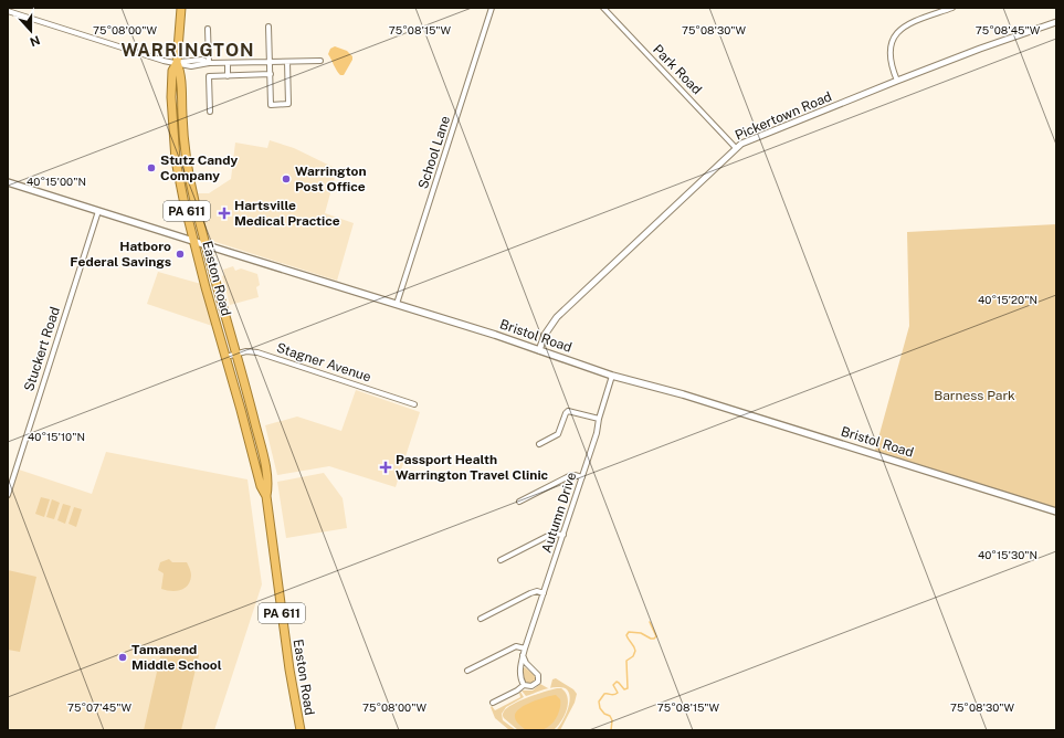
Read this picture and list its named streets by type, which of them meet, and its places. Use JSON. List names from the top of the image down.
{
  "streets": {
    "highway": ["PA 611", "Easton Road"],
    "main road": ["Bristol Road"],
    "street": [
      "Park Road",
      "Pickertown Road",
      "School Lane",
      "Stuckert Road",
      "Stagner Avenue",
      "Autumn Drive"
    ]
  },
  "crossings": [
    ["Park Road", "Pickertown Road"],
    ["Pickertown Road", "Bristol Road"],
    ["School Lane", "Bristol Road"],
    ["Easton Road", "Bristol Road"],
    ["Easton Road", "Stagner Avenue"],
    ["Bristol Road", "Stuckert Road"],
    ["Bristol Road", "Autumn Drive"]
  ],
  "districts": ["WARRINGTON"],
  "parks": ["Barness Park"],
  "places": {
    "other": [
      "Stutz Candy Company",
      "Warrington Post Office",
      "Hatboro Federal Savings",
      "Tamanend Middle School"
    ],
    "health": ["Hartsville Medical Practice", "Passport Health Warrington Travel Clinic"]
  },
  "north": "bottom",
  "coordinates": [
    "75°08'00\"W",
    "75°08'15\"W",
    "75°08'30\"W",
    "75°08'45\"W",
    "40°15'00\"N",
    "40°15'20\"N",
    "40°15'10\"N",
    "40°15'30\"N",
    "75°07'45\"W"
  ]
}
